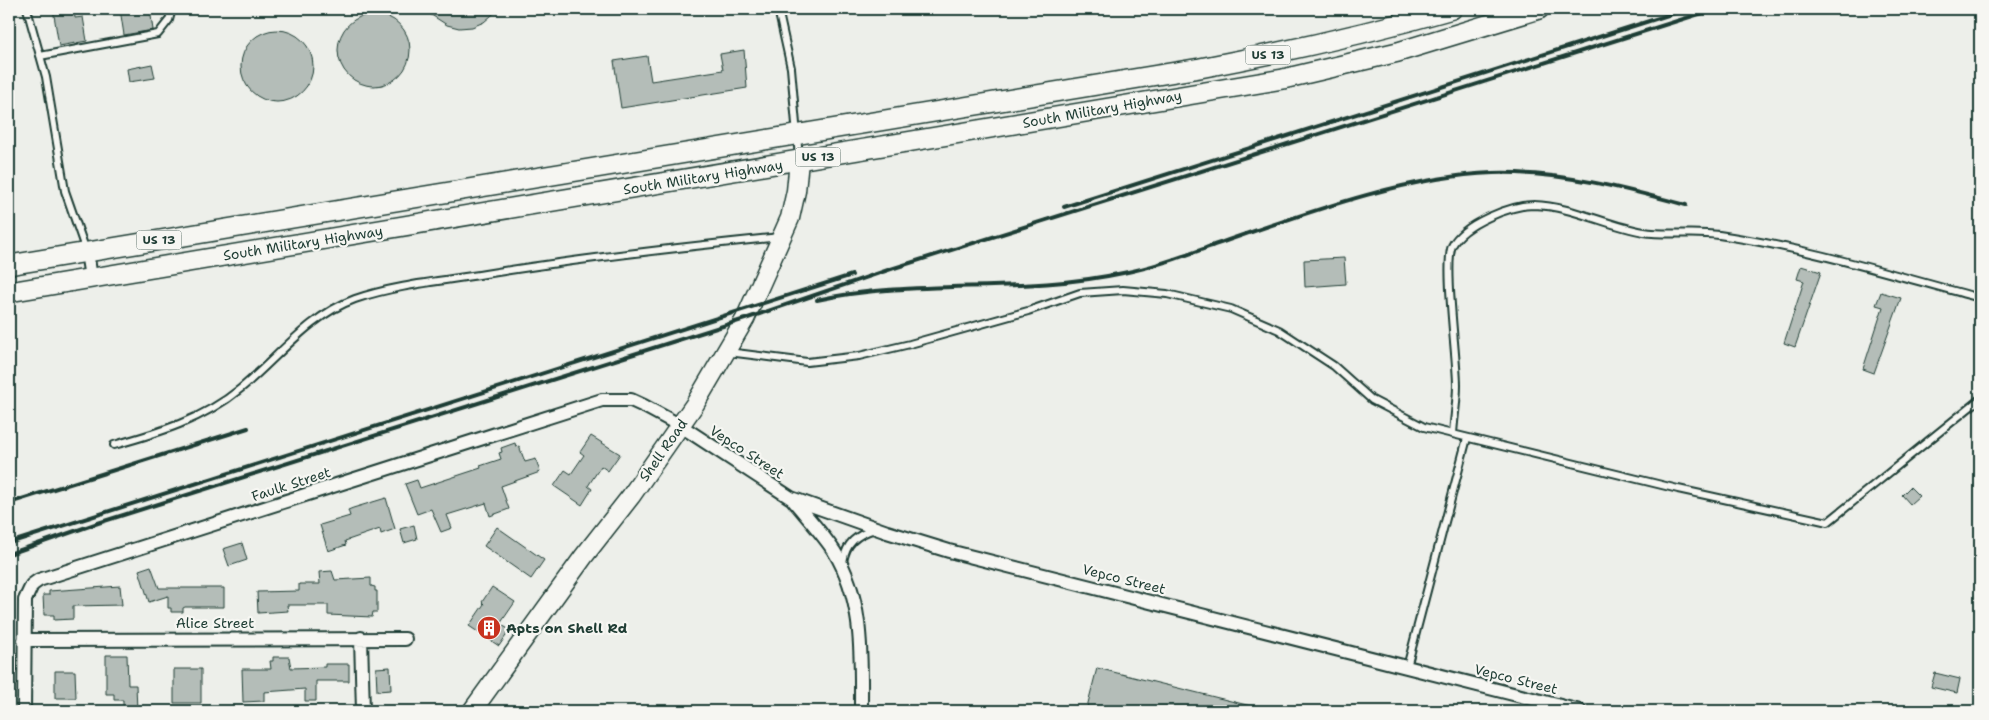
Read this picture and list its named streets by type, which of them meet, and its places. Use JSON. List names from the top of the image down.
{
  "streets": {
    "main road": ["US 13", "South Military Highway"],
    "street": [
      "Shell Road",
      "Vepco Street",
      "Faulk Street",
      "Alice Street"
    ]
  },
  "crossings": [
    ["South Military Highway", "Shell Road"],
    ["Shell Road", "Vepco Street"],
    ["Shell Road", "Faulk Street"],
    ["Vepco Street", "Faulk Street"],
    ["Faulk Street", "Alice Street"]
  ],
  "places": {
    "building": ["Apts on Shell Rd"]
  }
}
